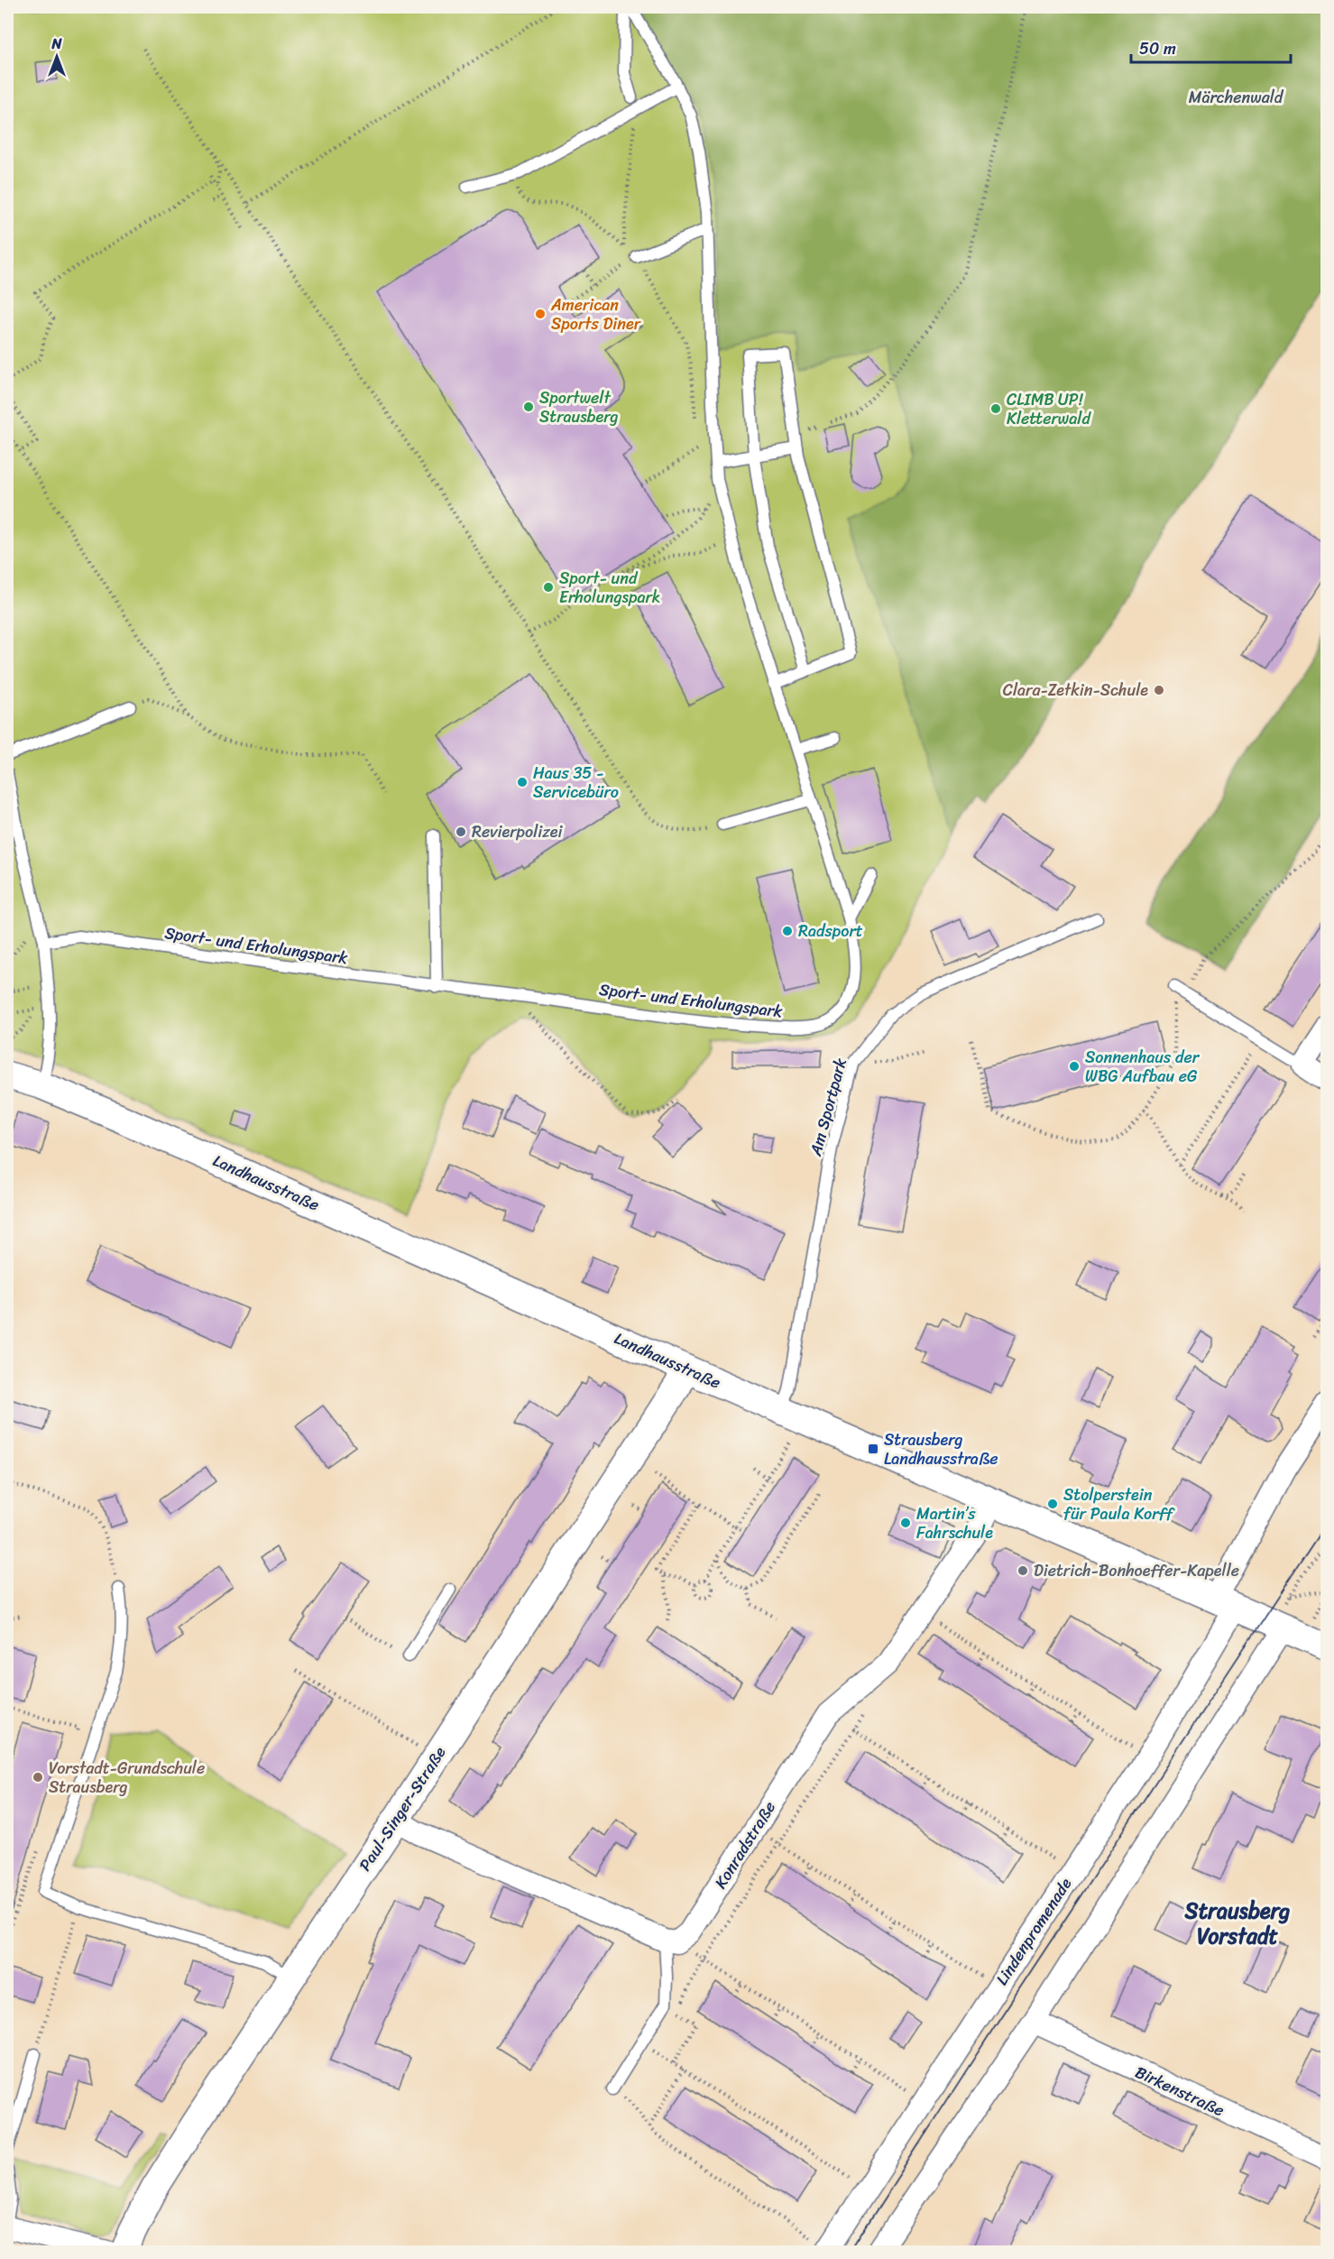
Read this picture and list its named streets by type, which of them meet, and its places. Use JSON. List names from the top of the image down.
{
  "streets": {
    "street": [
      "Landhausstraße",
      "Paul-Singer-Straße",
      "Konradstraße",
      "Lindenpromenade",
      "Birkenstraße"
    ],
    "lane": ["Sport- und Erholungspark", "Am Sportpark"]
  },
  "crossings": [
    ["Am Sportpark", "Landhausstraße"],
    ["Landhausstraße", "Paul-Singer-Straße"],
    ["Landhausstraße", "Konradstraße"],
    ["Landhausstraße", "Lindenpromenade"]
  ],
  "districts": ["Strausberg Vorstadt"],
  "parks": ["Märchenwald"],
  "places": {
    "other": [
      "American Sports Diner",
      "Sportwelt Strausberg",
      "CLIMB UP! Kletterwald",
      "Sport- und Erholungspark",
      "Clara-Zetkin-Schule",
      "Haus 35 - Servicebüro",
      "Revierpolizei",
      "Radsport",
      "Sonnenhaus der WBG Aufbau eG",
      "Stolperstein für Paula Korff",
      "Martin’s Fahrschule",
      "Dietrich-Bonhoeffer-Kapelle",
      "Vorstadt-Grundschule Strausberg"
    ],
    "transit": ["Strausberg Landhausstraße"]
  },
  "scale_bar": "50 m",
  "north": "top"
}
